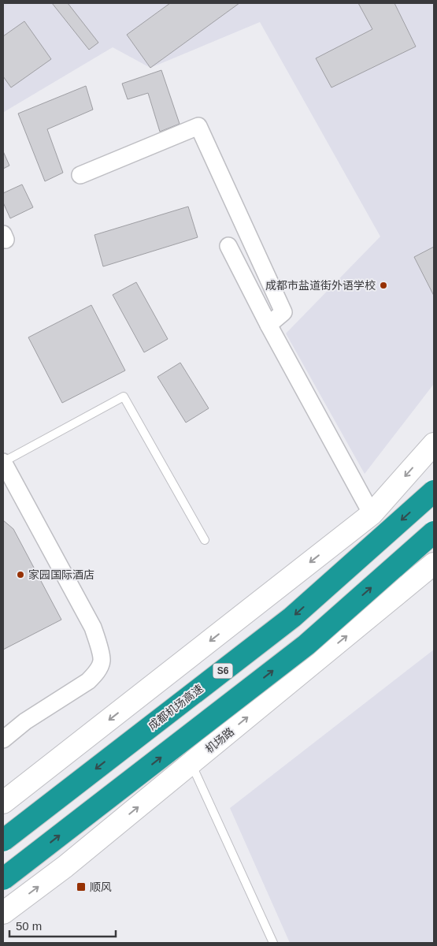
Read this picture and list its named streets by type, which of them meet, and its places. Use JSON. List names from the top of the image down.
{
  "streets": {
    "highway": ["S6", "成都机场高速"],
    "main road": ["机场路"]
  },
  "places": {
    "other": ["成都市盐道街外语学校", "家园国际酒店"],
    "transit": ["顺风"]
  },
  "scale_bar": "50 m"
}
